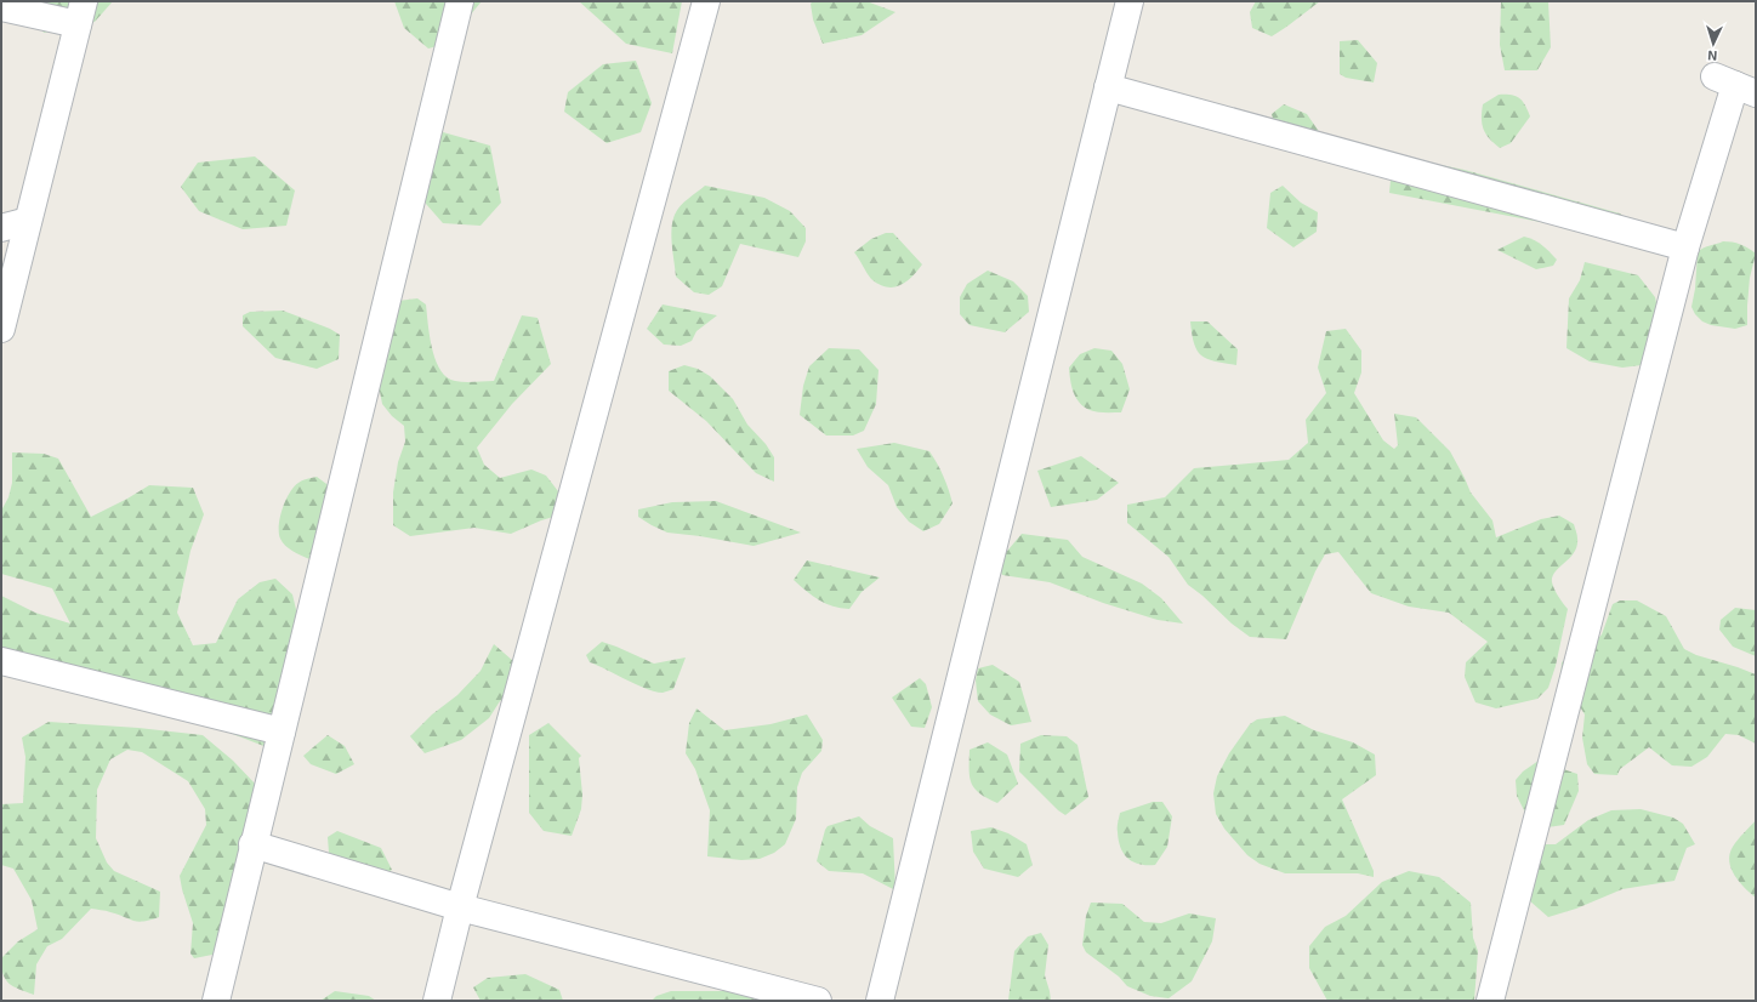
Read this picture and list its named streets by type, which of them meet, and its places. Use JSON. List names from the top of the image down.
{
  "north": "bottom"
}
